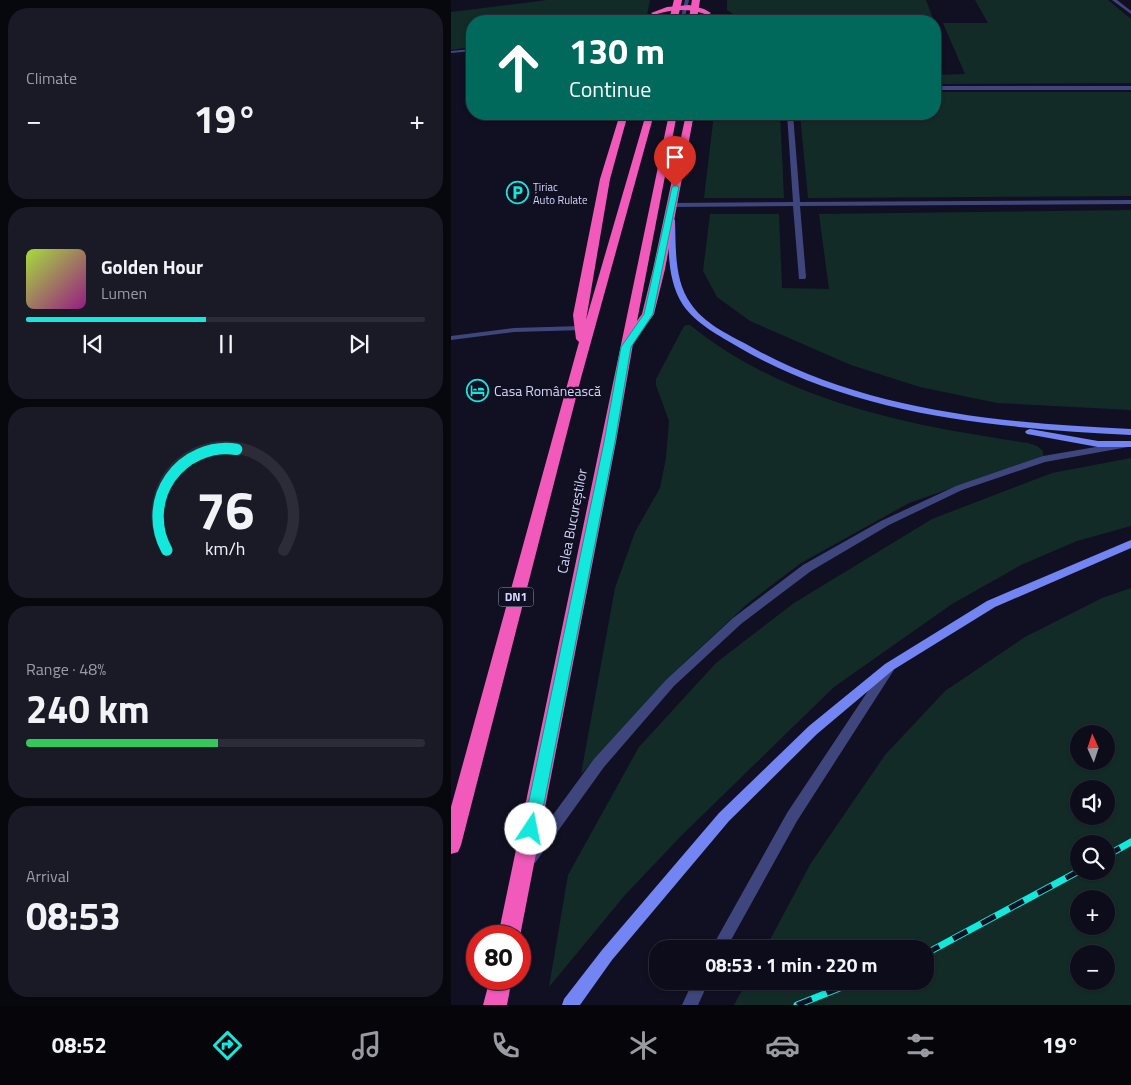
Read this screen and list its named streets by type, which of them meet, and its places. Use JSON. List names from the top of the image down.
{
  "streets": {
    "highway": ["Calea Bucureștilor", "DN1"]
  },
  "places": {
    "parking": ["Țiriac Auto Rulate"],
    "hotel": ["Casa Românească"]
  },
  "north": "top",
  "page": {
    "tile": [
      "Climate",
      ["Range · 48%", "240 km"],
      ["Arrival", "08:53"]
    ],
    "turn": ["130 m", "Continue"],
    "heat": ["−", "19°", "+"],
    "song": ["Golden Hour", "Lumen"],
    "map_buttons": ["+", "−"],
    "limit": "80",
    "trip": "08:53 · 1 min · 220 m",
    "tabs": ["08:52", "19°"],
    "gauge": ["76", "km/h"]
  }
}
